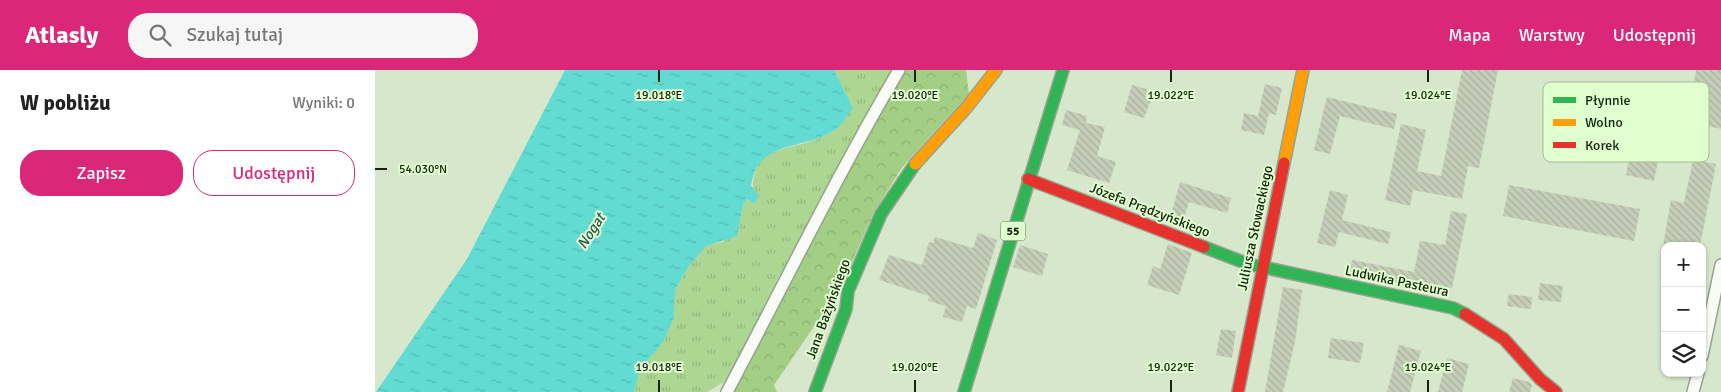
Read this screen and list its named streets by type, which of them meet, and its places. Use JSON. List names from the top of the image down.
{
  "streets": {
    "street": [
      "Józefa Prądzyńskiego",
      "Juliusza Słowackiego",
      "55",
      "Ludwika Pasteura",
      "Jana Bażyńskiego"
    ]
  },
  "crossings": [
    ["Józefa Prądzyńskiego", "Juliusza Słowackiego"],
    ["Józefa Prądzyńskiego", "55"],
    ["Józefa Prądzyńskiego", "Ludwika Pasteura"],
    ["Juliusza Słowackiego", "Ludwika Pasteura"]
  ],
  "water": ["Nogat"],
  "legend": ["Płynnie", "Wolno", "Korek"],
  "page": {
    "header": "Atlasly",
    "search": "Szukaj tutaj",
    "nav": ["Mapa", "Warstwy", "Udostępnij"],
    "heading": ["W pobliżu", "Wyniki: 0"],
    "buttons": ["Zapisz", "Udostępnij"],
    "map_buttons": ["+", "−"]
  },
  "coordinates": [
    "19.018°E",
    "19.020°E",
    "19.022°E",
    "19.024°E",
    "54.030°N"
  ]
}
